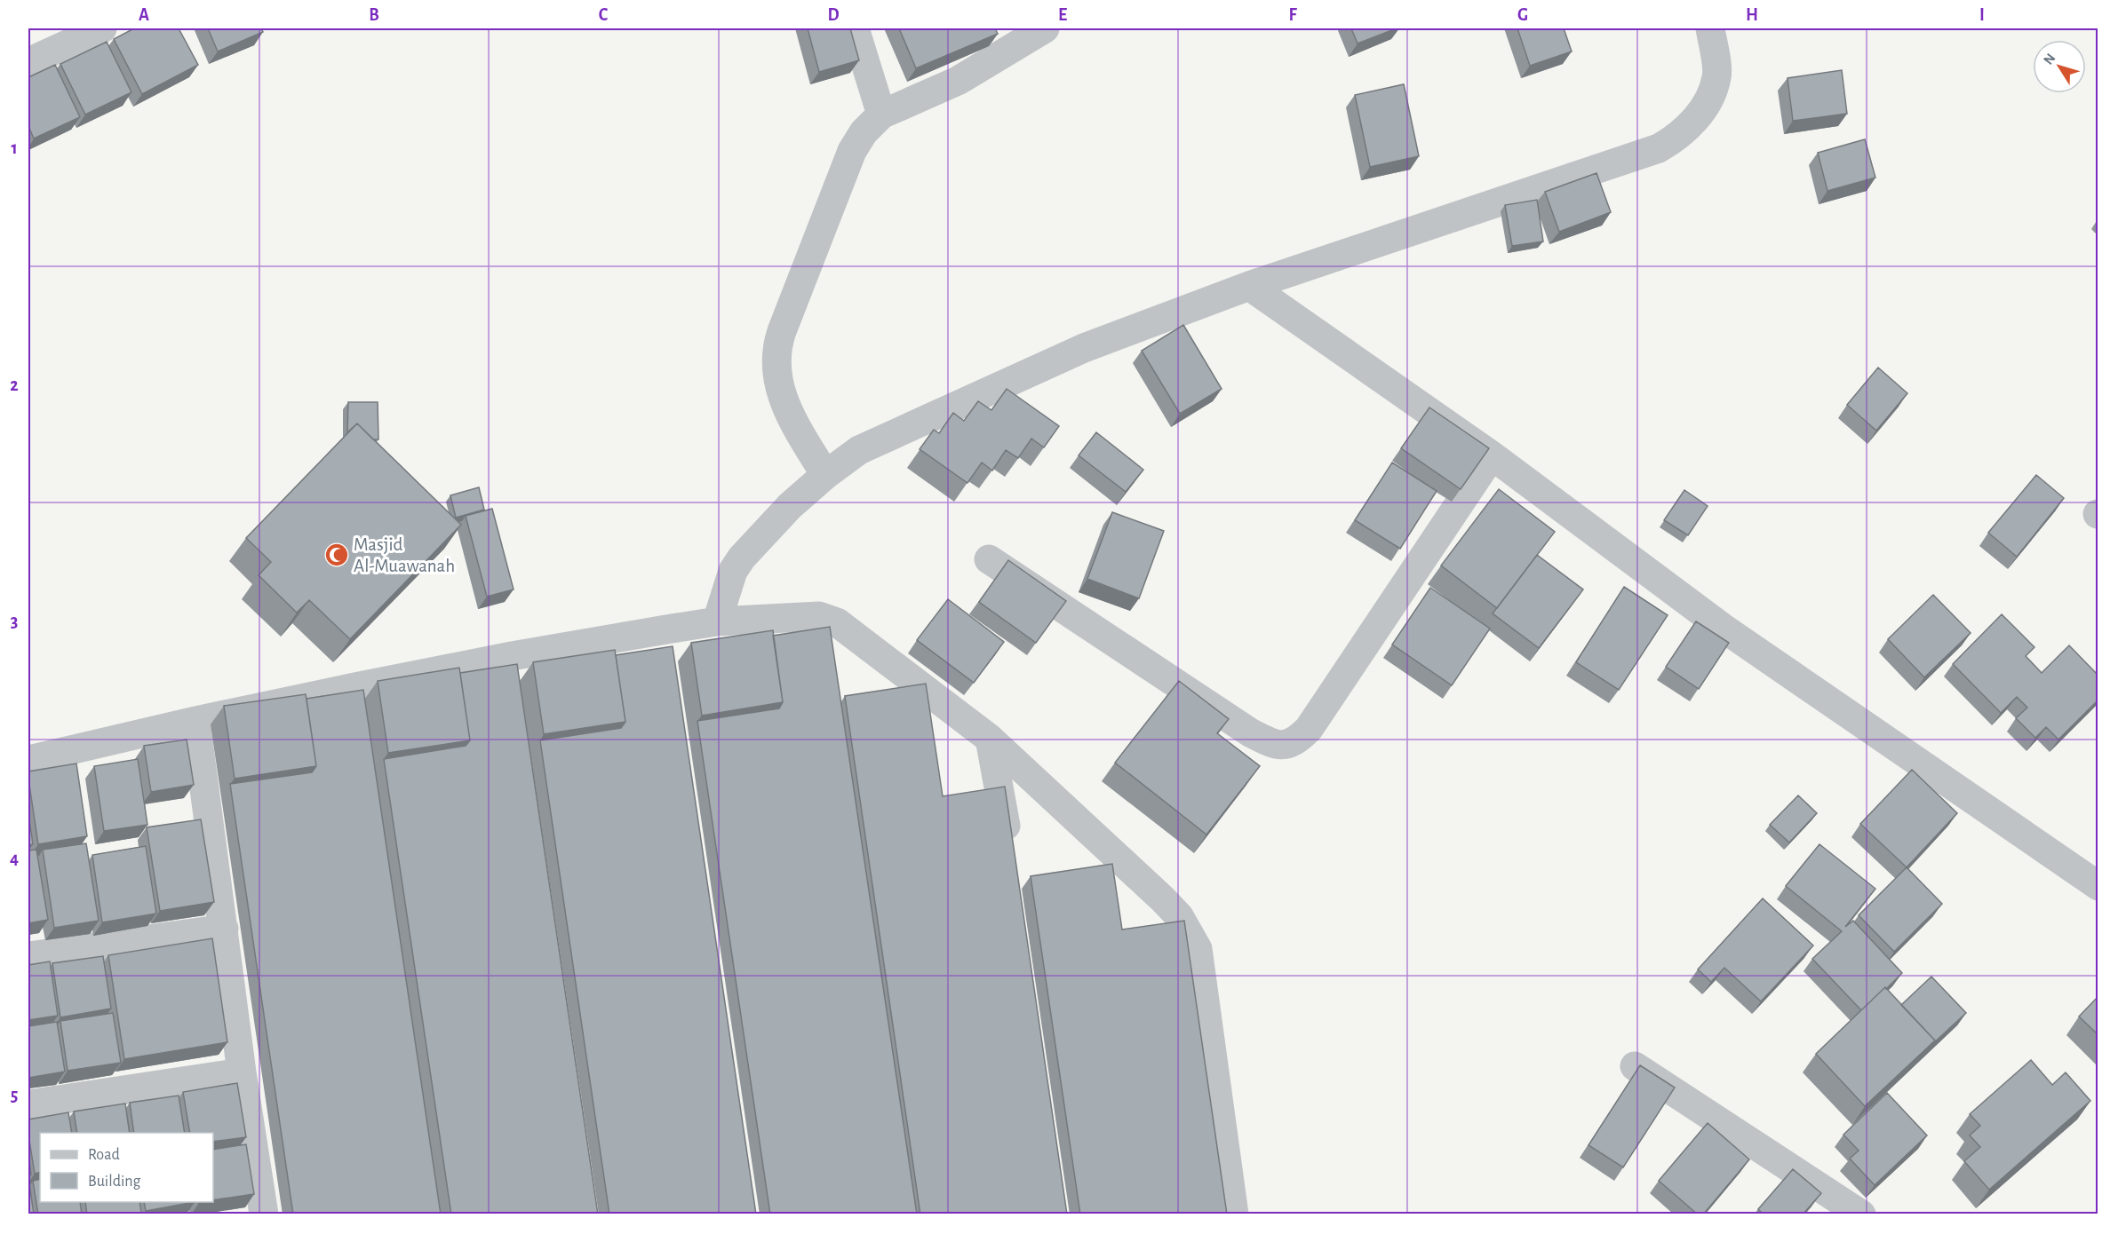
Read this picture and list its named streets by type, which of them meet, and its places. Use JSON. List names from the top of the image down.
{
  "places": {
    "mosque": ["Masjid Al-Muawanah"]
  },
  "legend": ["Road", "Building"],
  "north": "top left",
  "grid": {
    "columns": [
      "A",
      "B",
      "C",
      "D",
      "E",
      "F",
      "G",
      "H",
      "I"
    ],
    "rows": [
      "1",
      "2",
      "3",
      "4",
      "5"
    ]
  }
}
